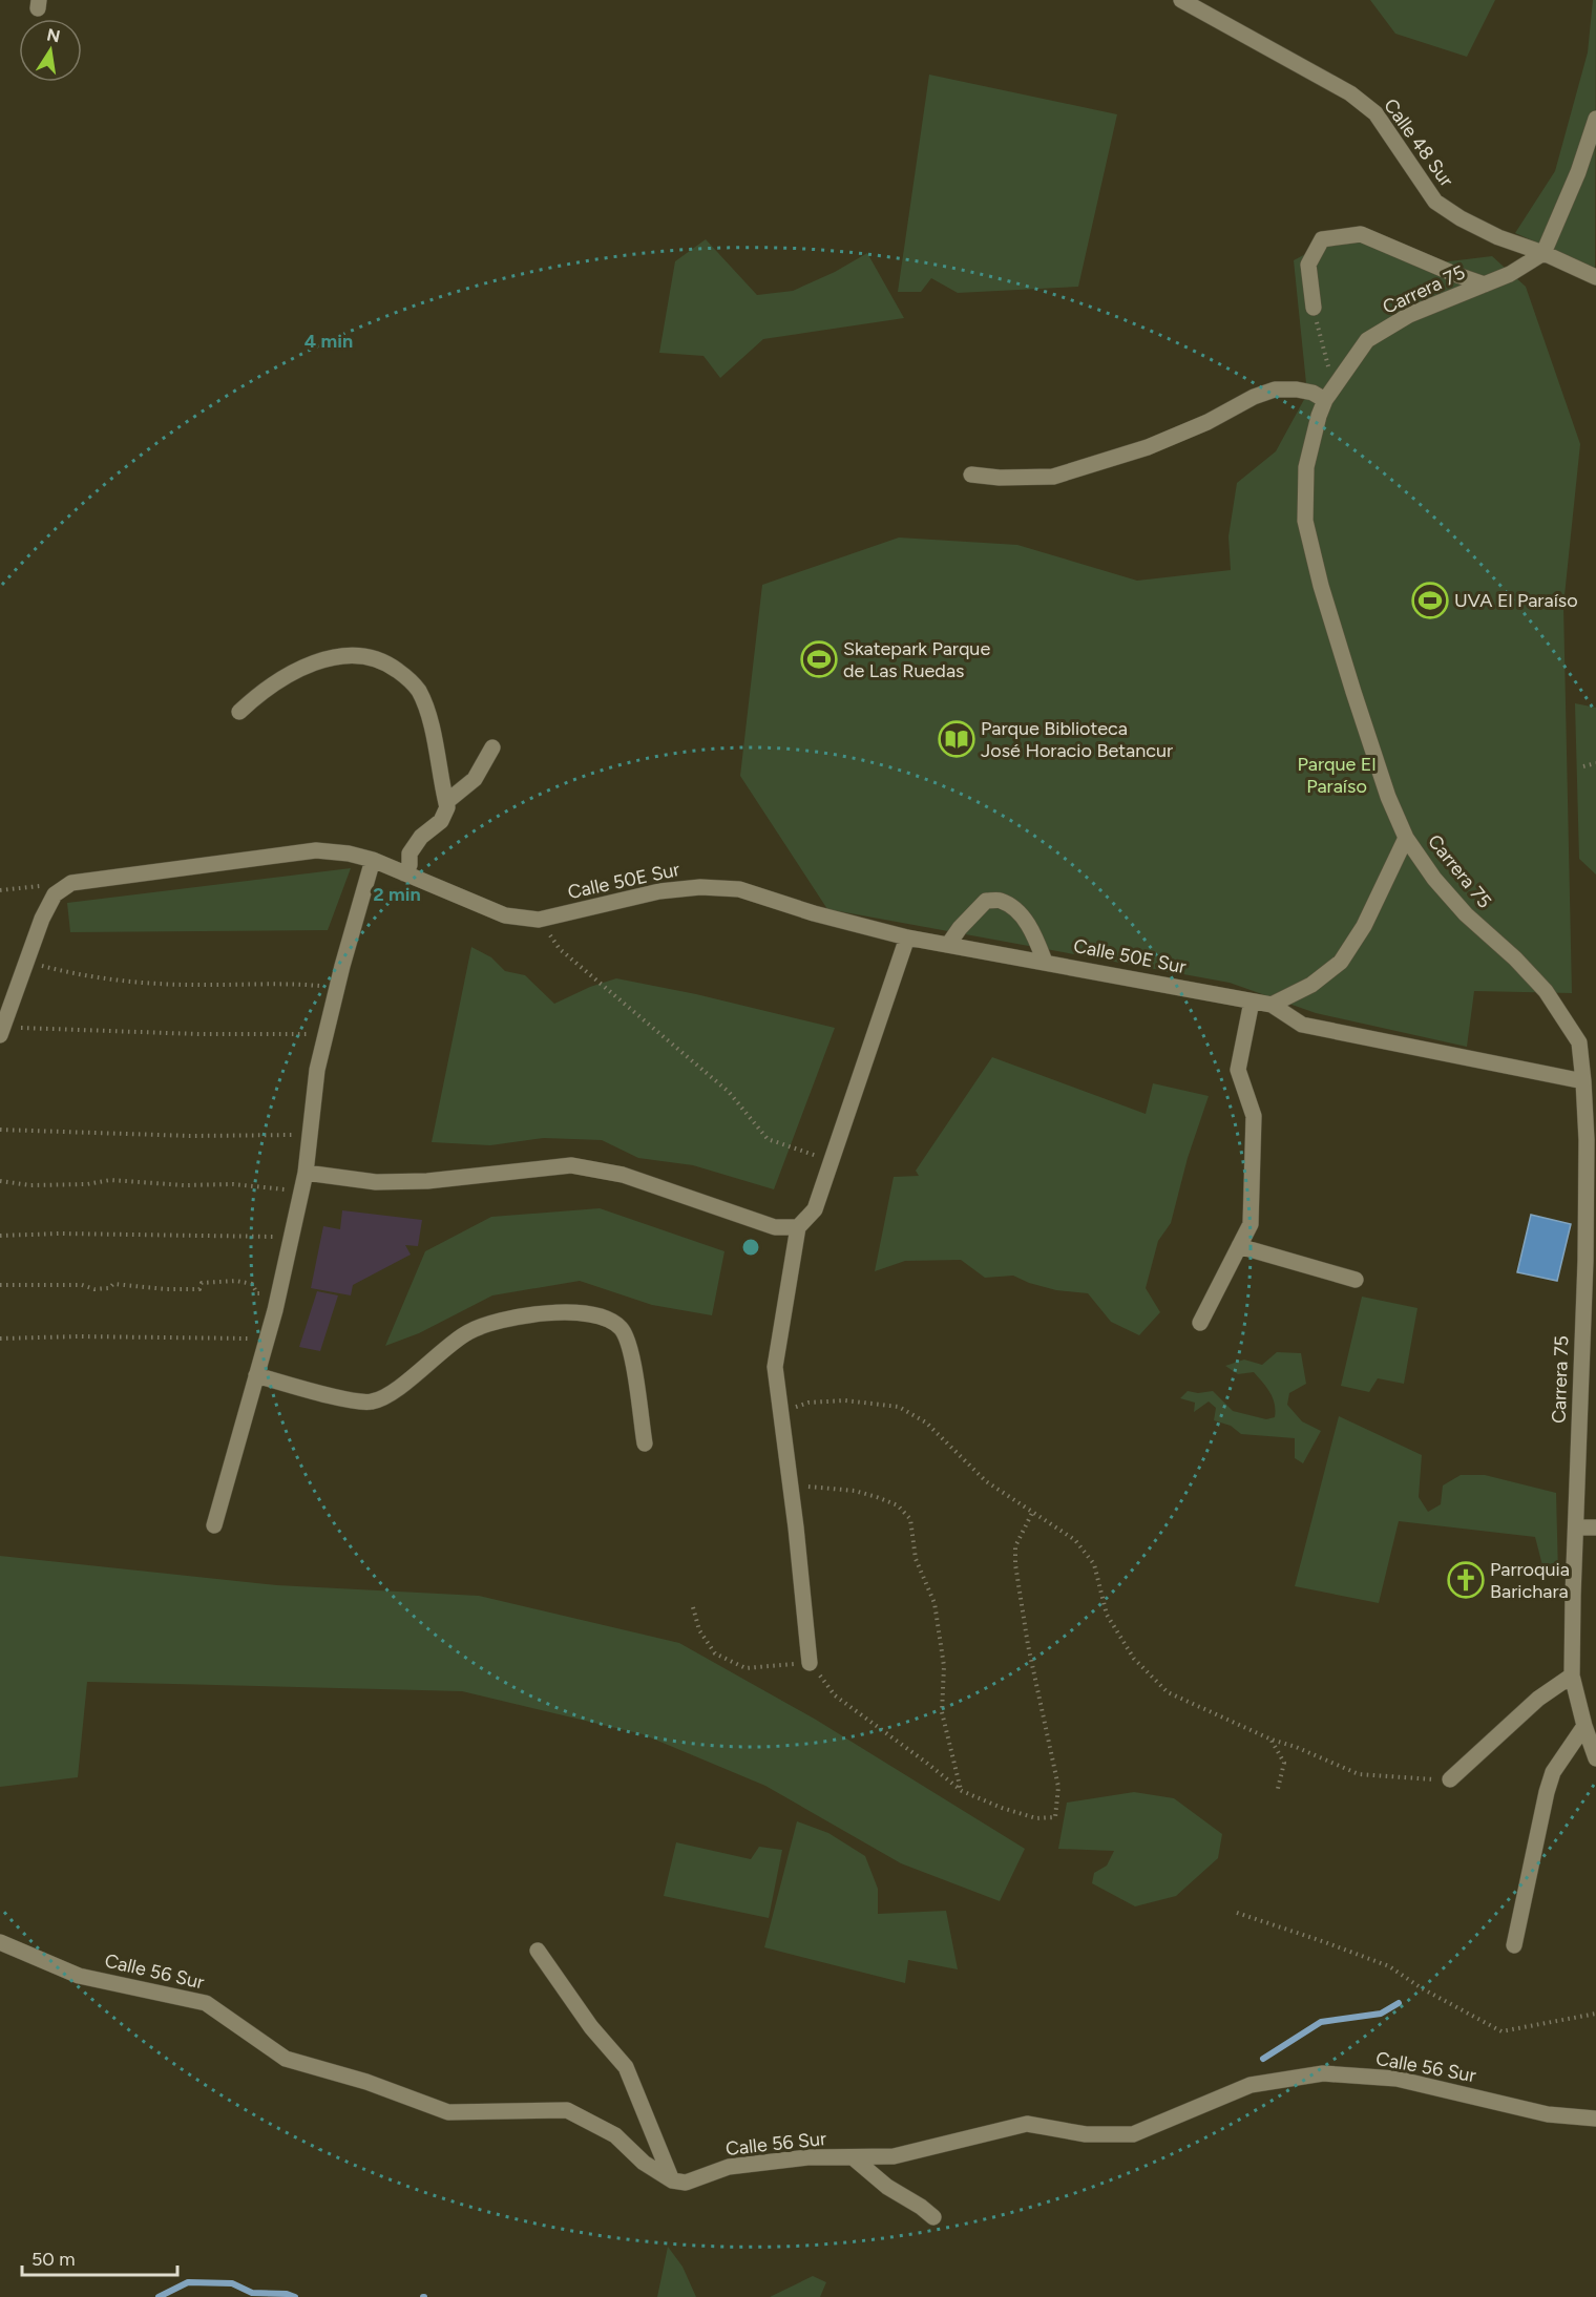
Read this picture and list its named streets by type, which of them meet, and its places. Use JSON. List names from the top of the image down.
{
  "streets": {
    "street": [
      "Calle 48 Sur",
      "Carrera 75",
      "Calle 50E Sur",
      "Calle 56 Sur"
    ]
  },
  "crossings": [
    ["Calle 48 Sur", "Carrera 75"],
    ["Carrera 75", "Calle 50E Sur"]
  ],
  "parks": ["Parque El Paraíso"],
  "places": {
    "sports": ["UVA El Paraíso", "Skatepark Parque de Las Ruedas"],
    "library": ["Parque Biblioteca José Horacio Betancur"],
    "church": ["Parroquia Barichara"]
  },
  "scale_bar": "50 m",
  "north": "top",
  "rings": ["4 min", "2 min"]
}
